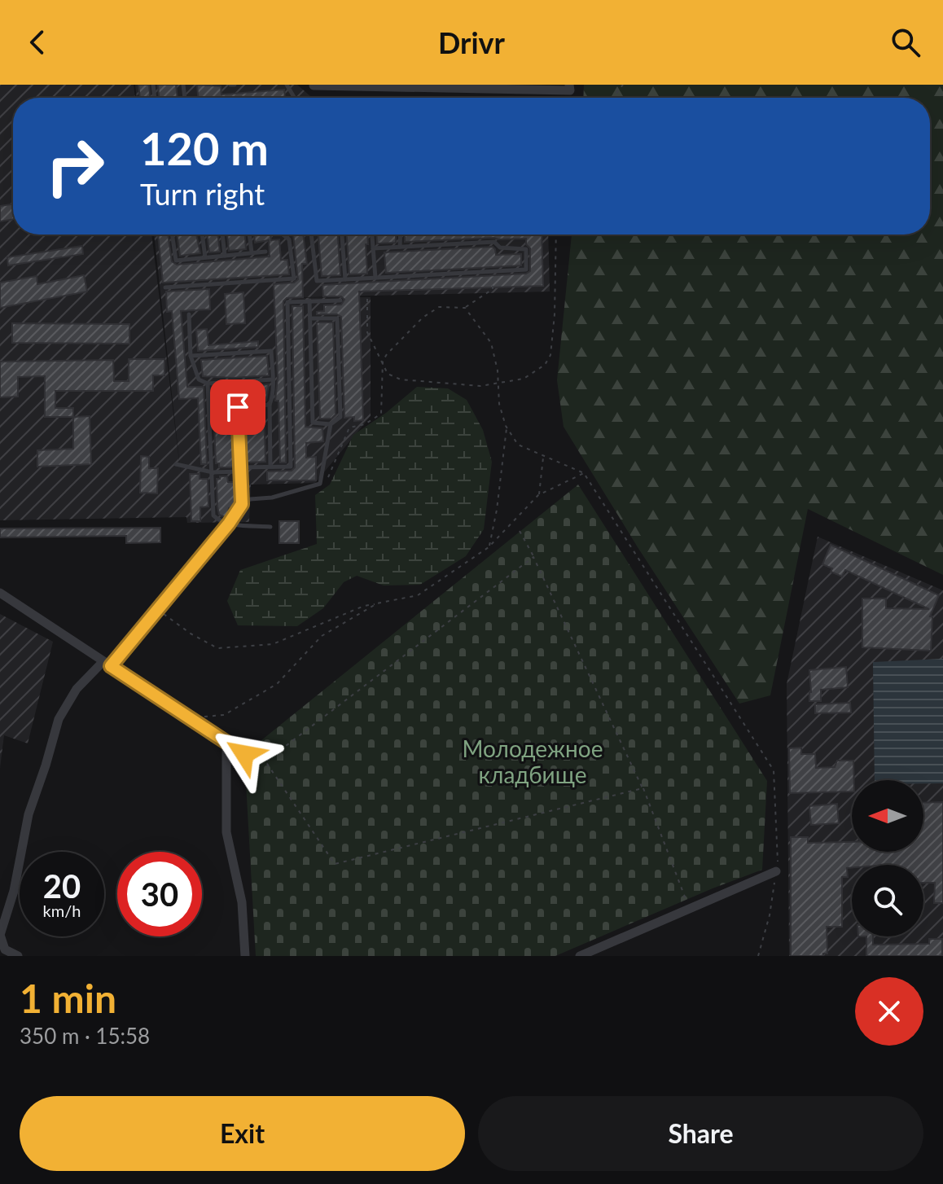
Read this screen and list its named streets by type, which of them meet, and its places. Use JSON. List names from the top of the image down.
{
  "parks": ["Молодежное кладбище"],
  "north": "left",
  "page": {
    "header": "Drivr",
    "turn": ["120 m", "Turn right"],
    "speed": "20 km/h",
    "limit": "30",
    "heading": ["1 min", "350 m · 15:58"],
    "buttons": ["Exit", "Share"]
  }
}
